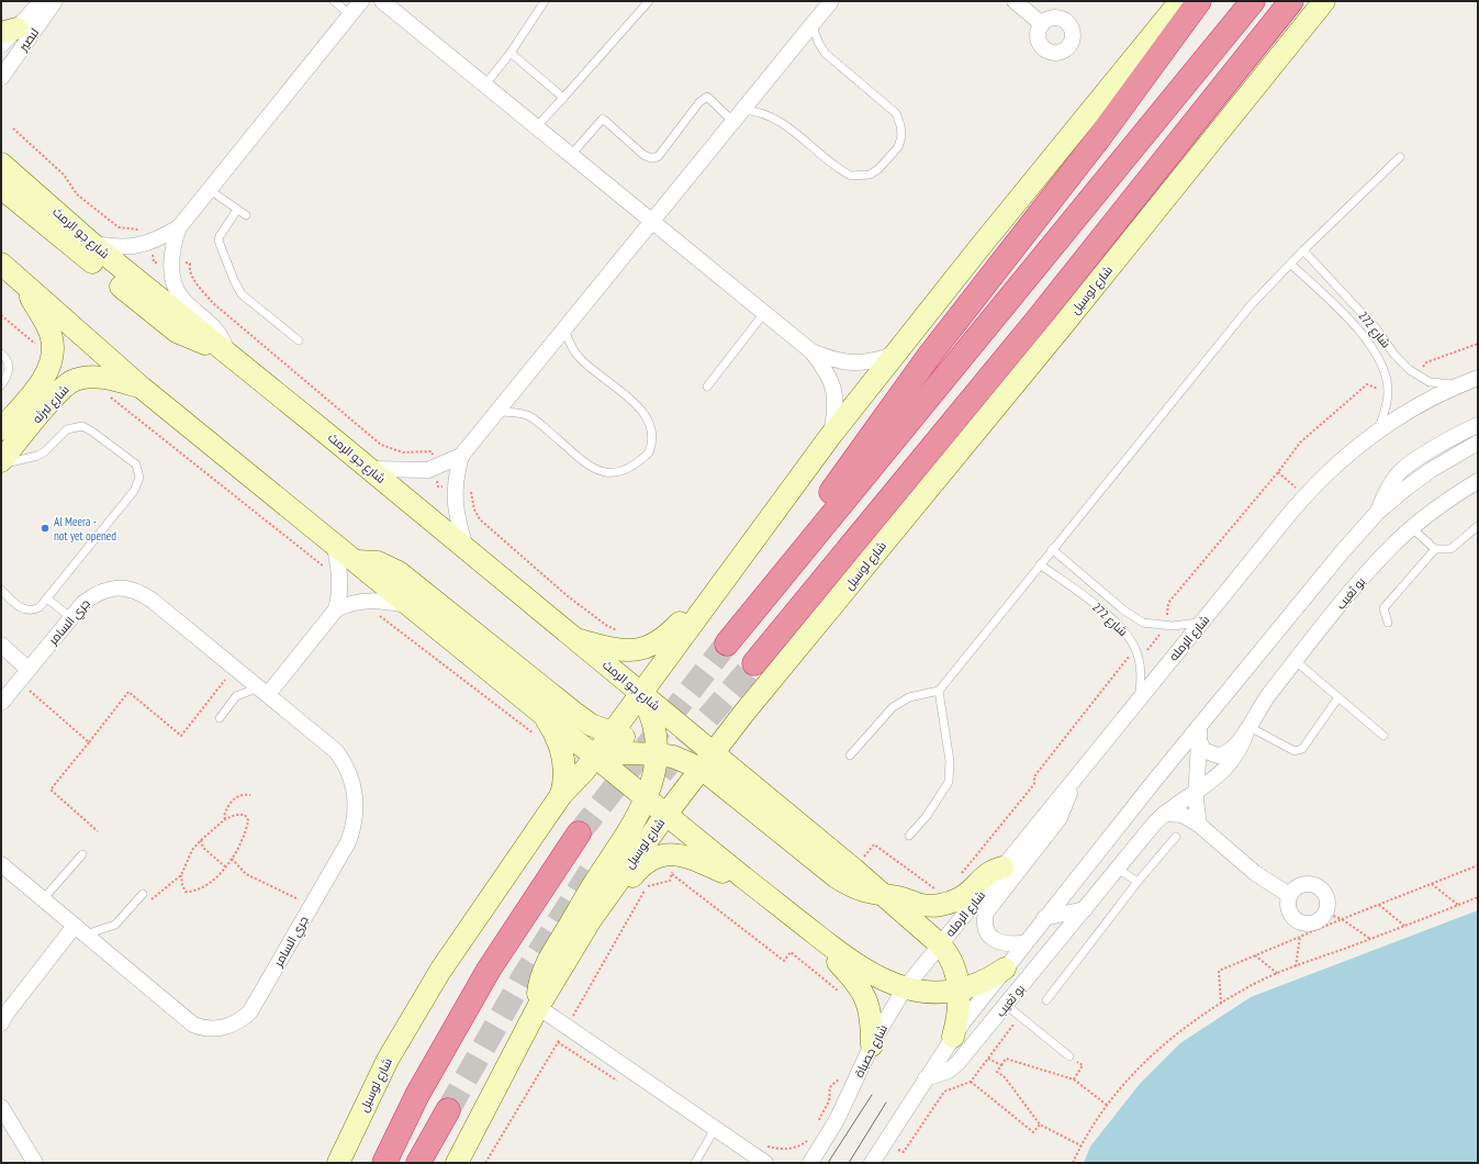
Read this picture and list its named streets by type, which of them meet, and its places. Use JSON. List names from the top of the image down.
{
  "streets": {
    "highway": ["شارع لوسيل"],
    "main road": ["شارع جو الرمث", "شارع لبرثه", "شارع الرمله"],
    "street": [
      "لبصير",
      "بو ثغيب",
      "جري السامر",
      "شارع حصباة"
    ],
    "lane": ["شارع 272"]
  },
  "crossings": [
    ["شارع جو الرمث", "شارع لوسيل"],
    ["شارع جو الرمث", "شارع الرمله"],
    ["شارع لوسيل", "شارع الرمله"],
    ["شارع 272", "شارع الرمله"],
    ["شارع الرمله", "شارع حصباة"]
  ],
  "places": ["Al Meera - not yet opened"]
}
